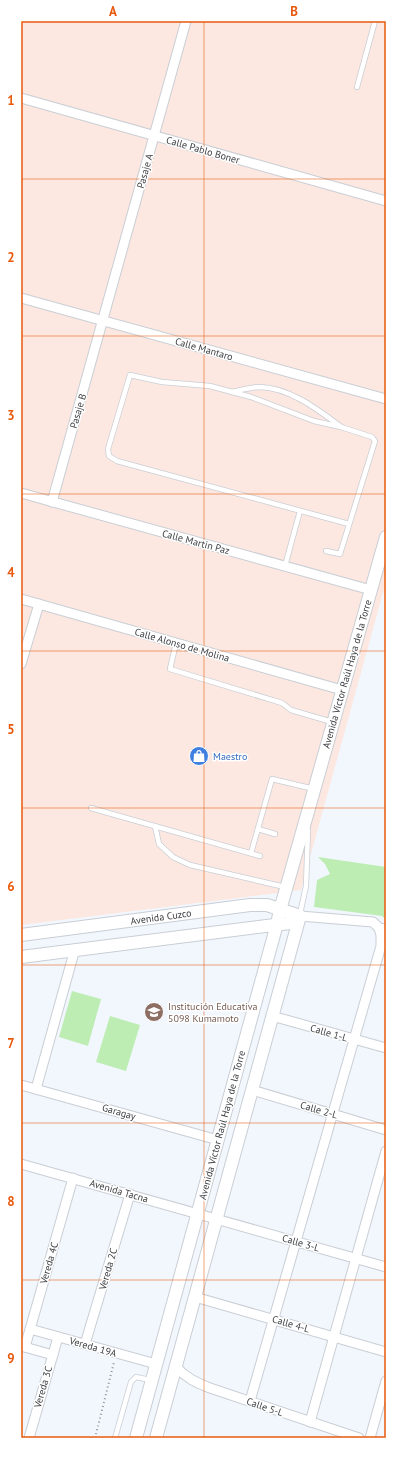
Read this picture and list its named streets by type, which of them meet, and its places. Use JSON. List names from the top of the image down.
{
  "streets": {
    "street": [
      "Calle Pablo Boner",
      "Pasaje A",
      "Calle Mantaro",
      "Pasaje B",
      "Calle Martin Paz",
      "Calle Alonso de Molina",
      "Avenida Víctor Raúl Haya de la Torre",
      "Avenida Cuzco",
      "Calle 1-L",
      "Calle 2-L",
      "Garagay",
      "Avenida Tacna",
      "Calle 3-L",
      "Vereda 4C",
      "Vereda 2C",
      "Calle 4-L",
      "Vereda 19A",
      "Vereda 3C",
      "Calle 5-L"
    ]
  },
  "crossings": [
    ["Calle Pablo Boner", "Pasaje A"],
    ["Pasaje A", "Calle Mantaro"],
    ["Pasaje A", "Pasaje B"],
    ["Calle Mantaro", "Pasaje B"],
    ["Pasaje B", "Calle Martin Paz"],
    ["Calle Martin Paz", "Avenida Víctor Raúl Haya de la Torre"],
    ["Calle Alonso de Molina", "Avenida Víctor Raúl Haya de la Torre"],
    ["Avenida Víctor Raúl Haya de la Torre", "Avenida Cuzco"],
    ["Avenida Víctor Raúl Haya de la Torre", "Calle 1-L"],
    ["Avenida Víctor Raúl Haya de la Torre", "Calle 2-L"],
    ["Avenida Víctor Raúl Haya de la Torre", "Garagay"],
    ["Avenida Víctor Raúl Haya de la Torre", "Avenida Tacna"],
    ["Avenida Víctor Raúl Haya de la Torre", "Calle 3-L"],
    ["Avenida Víctor Raúl Haya de la Torre", "Calle 4-L"],
    ["Avenida Víctor Raúl Haya de la Torre", "Vereda 19A"],
    ["Avenida Víctor Raúl Haya de la Torre", "Calle 5-L"],
    ["Avenida Tacna", "Calle 3-L"],
    ["Avenida Tacna", "Vereda 4C"],
    ["Avenida Tacna", "Vereda 2C"],
    ["Vereda 4C", "Vereda 19A"],
    ["Vereda 2C", "Vereda 19A"],
    ["Vereda 19A", "Vereda 3C"]
  ],
  "places": {
    "shop": ["Maestro"],
    "school or university": ["Institución Educativa 5098 Kumamoto"]
  },
  "grid": {
    "columns": ["A", "B"],
    "rows": [
      "1",
      "2",
      "3",
      "4",
      "5",
      "6",
      "7",
      "8",
      "9"
    ]
  }
}
